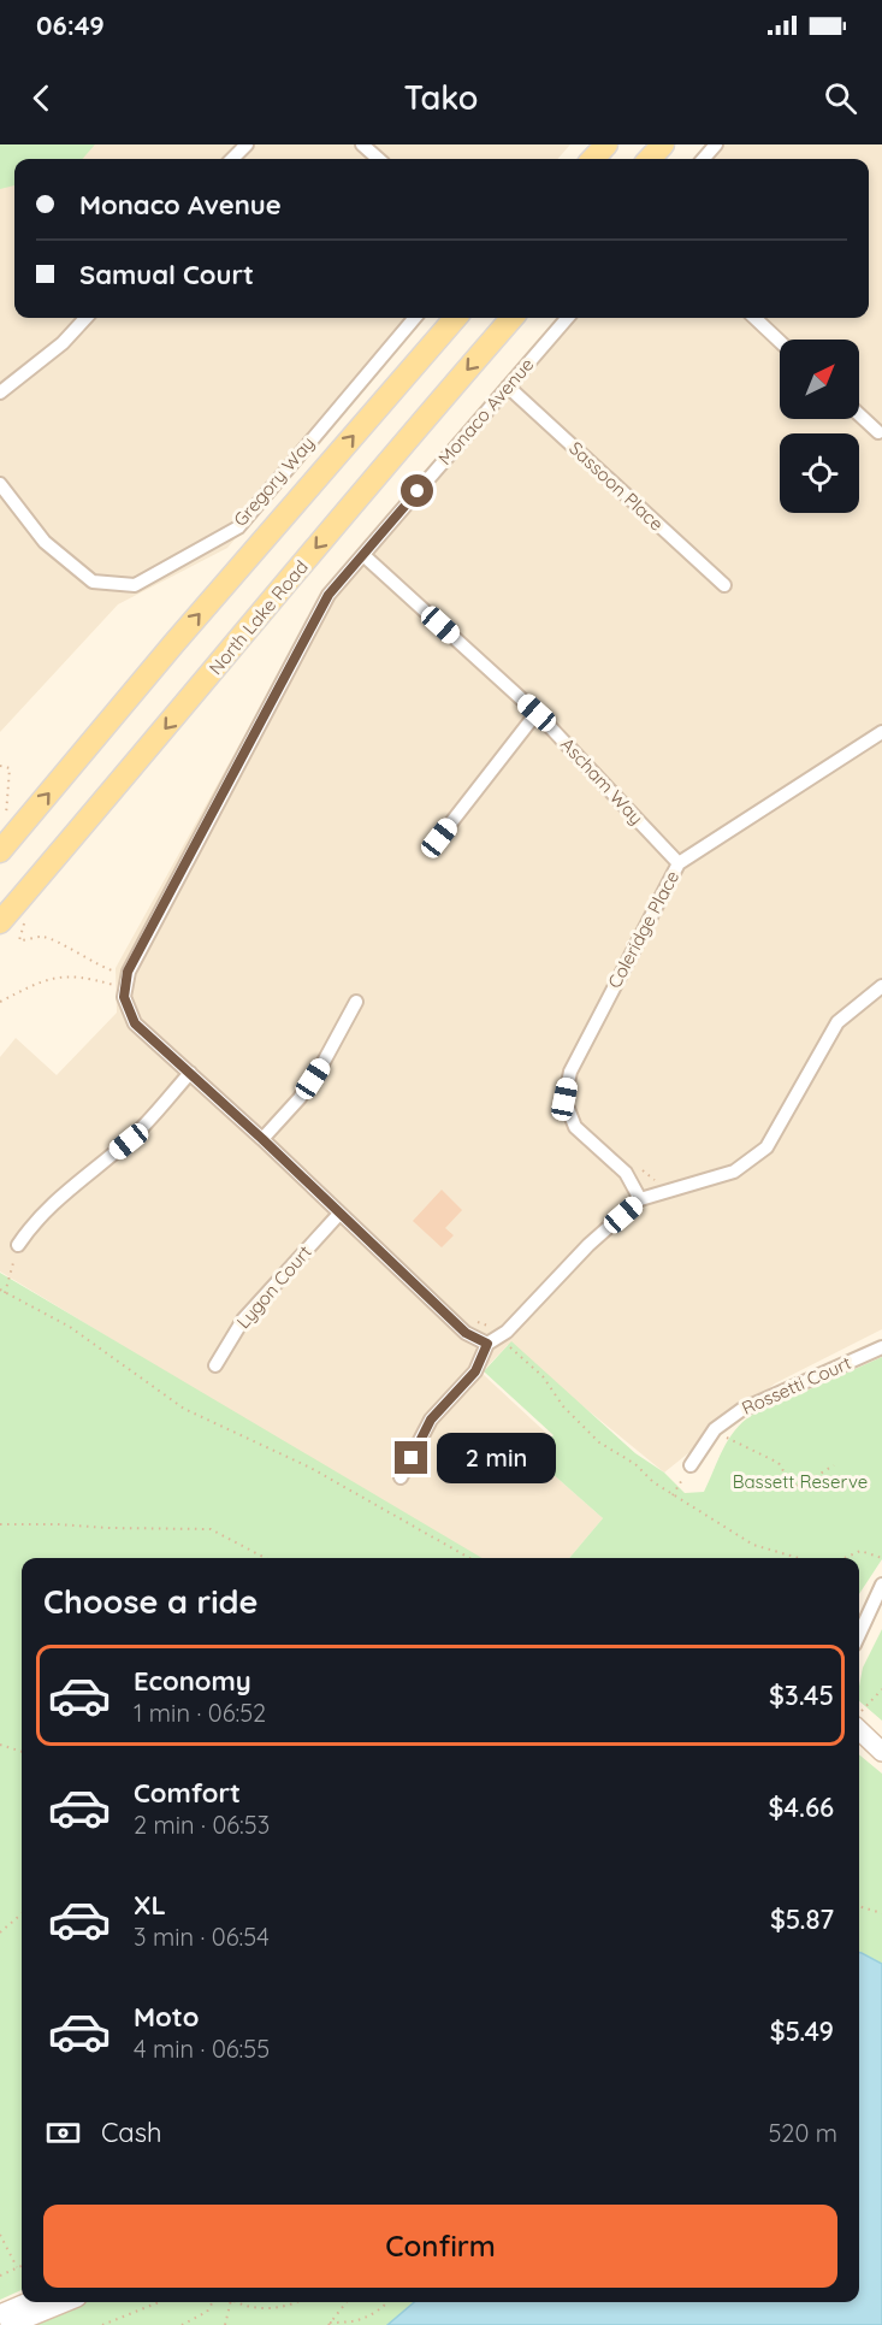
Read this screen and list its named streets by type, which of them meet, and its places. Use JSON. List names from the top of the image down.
{
  "streets": {
    "main road": ["North Lake Road"],
    "street": [
      "Monaco Avenue",
      "Gregory Way",
      "Sassoon Place",
      "Ascham Way",
      "Coleridge Place",
      "Lygon Court",
      "Rossetti Court"
    ]
  },
  "crossings": [
    ["Monaco Avenue", "Sassoon Place"],
    ["Monaco Avenue", "Ascham Way"],
    ["Ascham Way", "Coleridge Place"]
  ],
  "parks": ["Bassett Reserve"],
  "north": "top right",
  "page": {
    "status": "06:49",
    "header": "Tako",
    "banner": ["Monaco Avenue", "Samual Court"],
    "bubble": "2 min",
    "heading": "Choose a ride",
    "list": [
      {
        "name": "Economy",
        "note": "1 min · 06:52",
        "value": "$3.45"
      },
      {
        "name": "Comfort",
        "note": "2 min · 06:53",
        "value": "$4.66"
      },
      {
        "name": "XL",
        "note": "3 min · 06:54",
        "value": "$5.87"
      },
      {
        "name": "Moto",
        "note": "4 min · 06:55",
        "value": "$5.49"
      }
    ],
    "pay": ["Cash", "520 m"],
    "buttons": "Confirm"
  }
}
